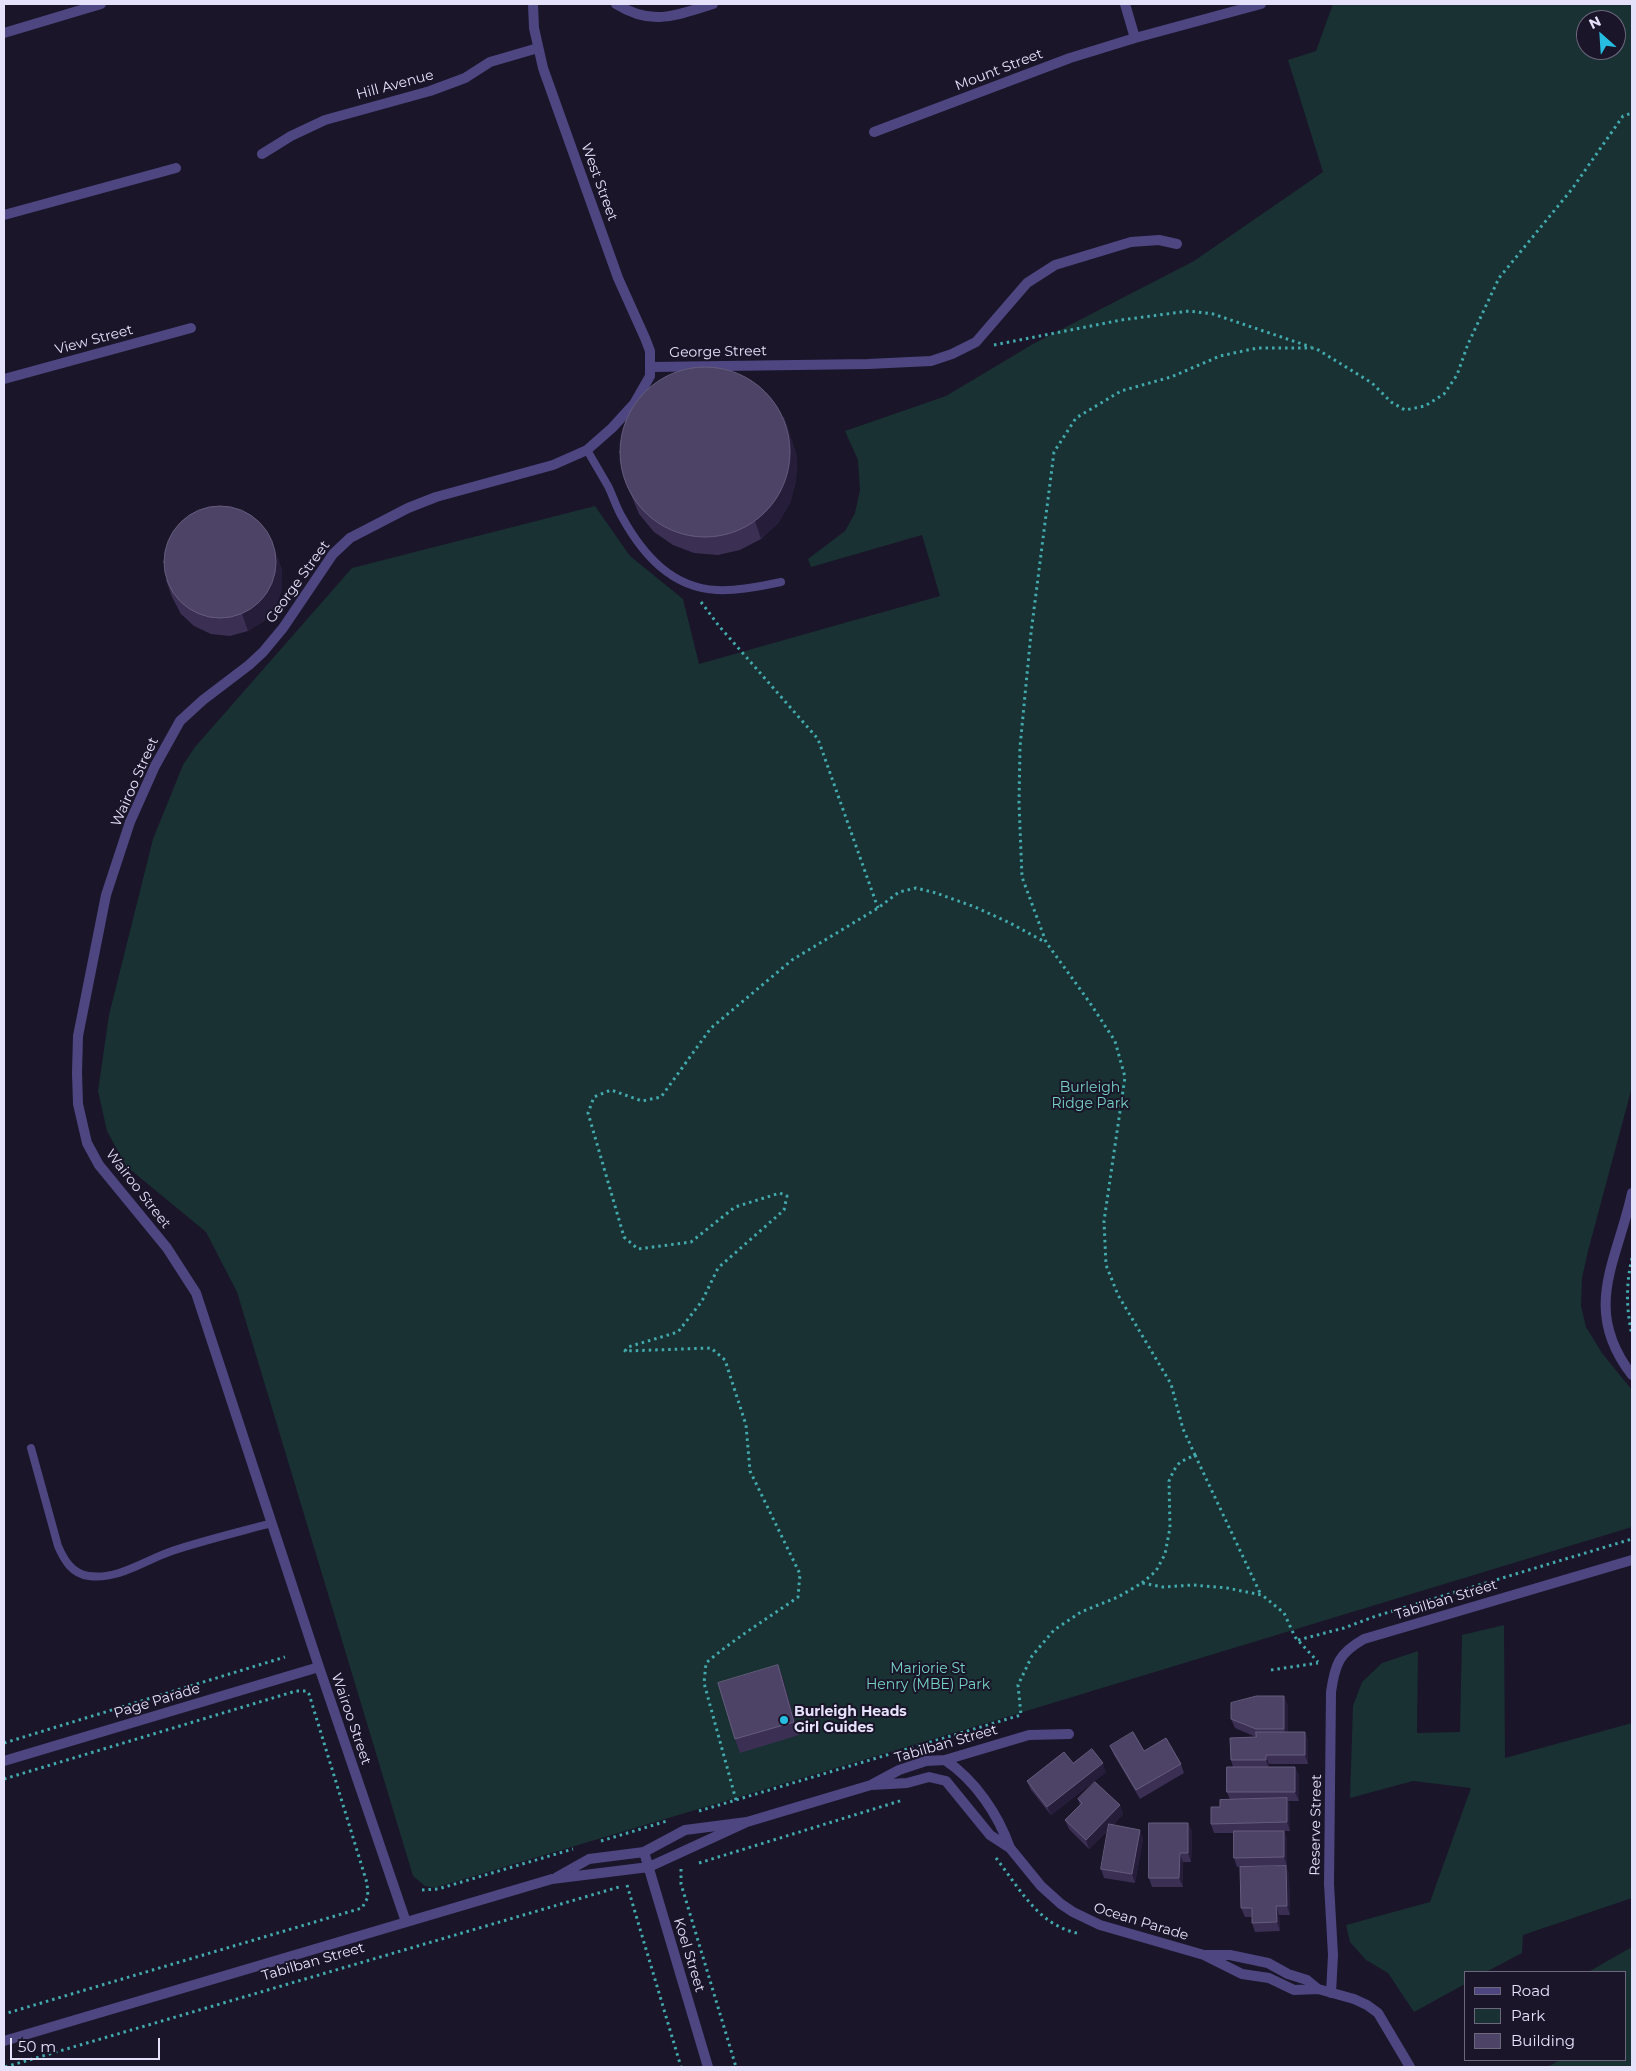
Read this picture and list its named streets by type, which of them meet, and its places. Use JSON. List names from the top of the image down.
{
  "streets": {
    "street": [
      "Mount Street",
      "Hill Avenue",
      "West Street",
      "View Street",
      "George Street",
      "Wairoo Street",
      "Tabilban Street",
      "Page Parade",
      "Reserve Street",
      "Ocean Parade",
      "Koel Street"
    ]
  },
  "crossings": [
    ["Hill Avenue", "West Street"],
    ["West Street", "George Street"],
    ["George Street", "Wairoo Street"],
    ["Wairoo Street", "Tabilban Street"],
    ["Wairoo Street", "Page Parade"],
    ["Tabilban Street", "Reserve Street"],
    ["Tabilban Street", "Ocean Parade"],
    ["Tabilban Street", "Koel Street"],
    ["Reserve Street", "Ocean Parade"]
  ],
  "parks": ["Burleigh Ridge Park", "Marjorie St Henry (MBE) Park"],
  "places": ["Burleigh Heads Girl Guides"],
  "legend": ["Road", "Park", "Building"],
  "scale_bar": "50 m",
  "north": "top left"
}
